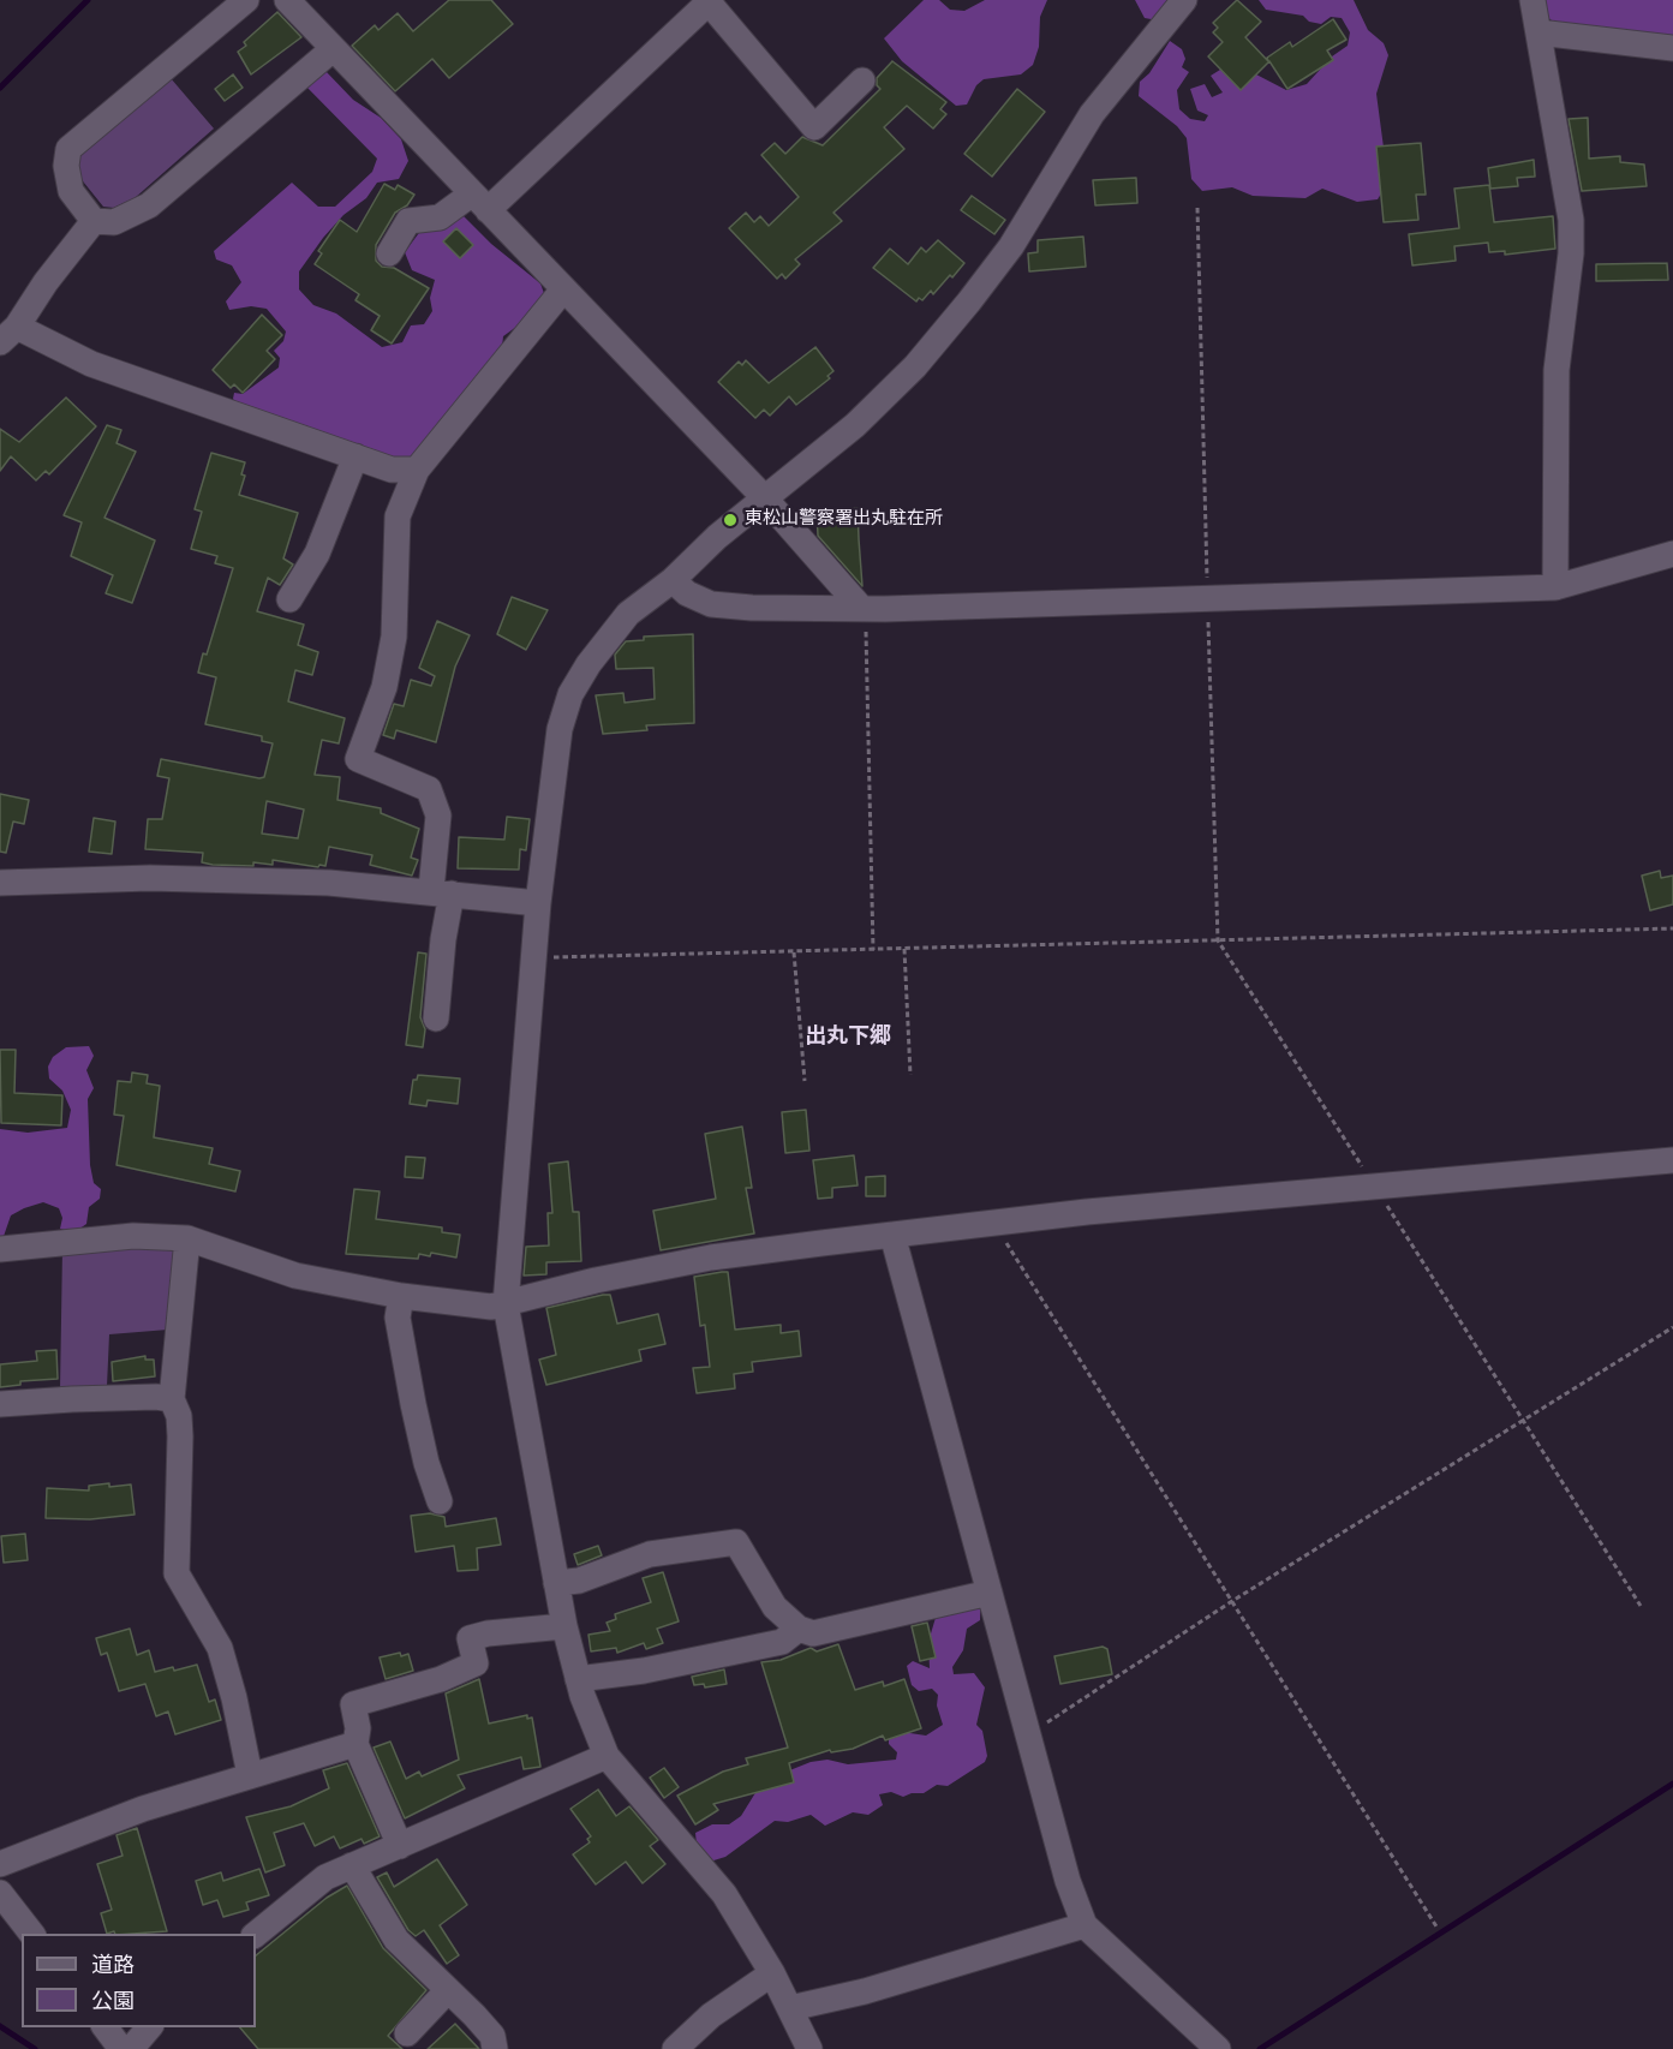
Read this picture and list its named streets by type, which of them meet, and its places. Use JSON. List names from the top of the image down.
{
  "districts": ["出丸下郷"],
  "places": ["東松山警察署出丸駐在所"],
  "legend": ["道路", "公園"]
}
